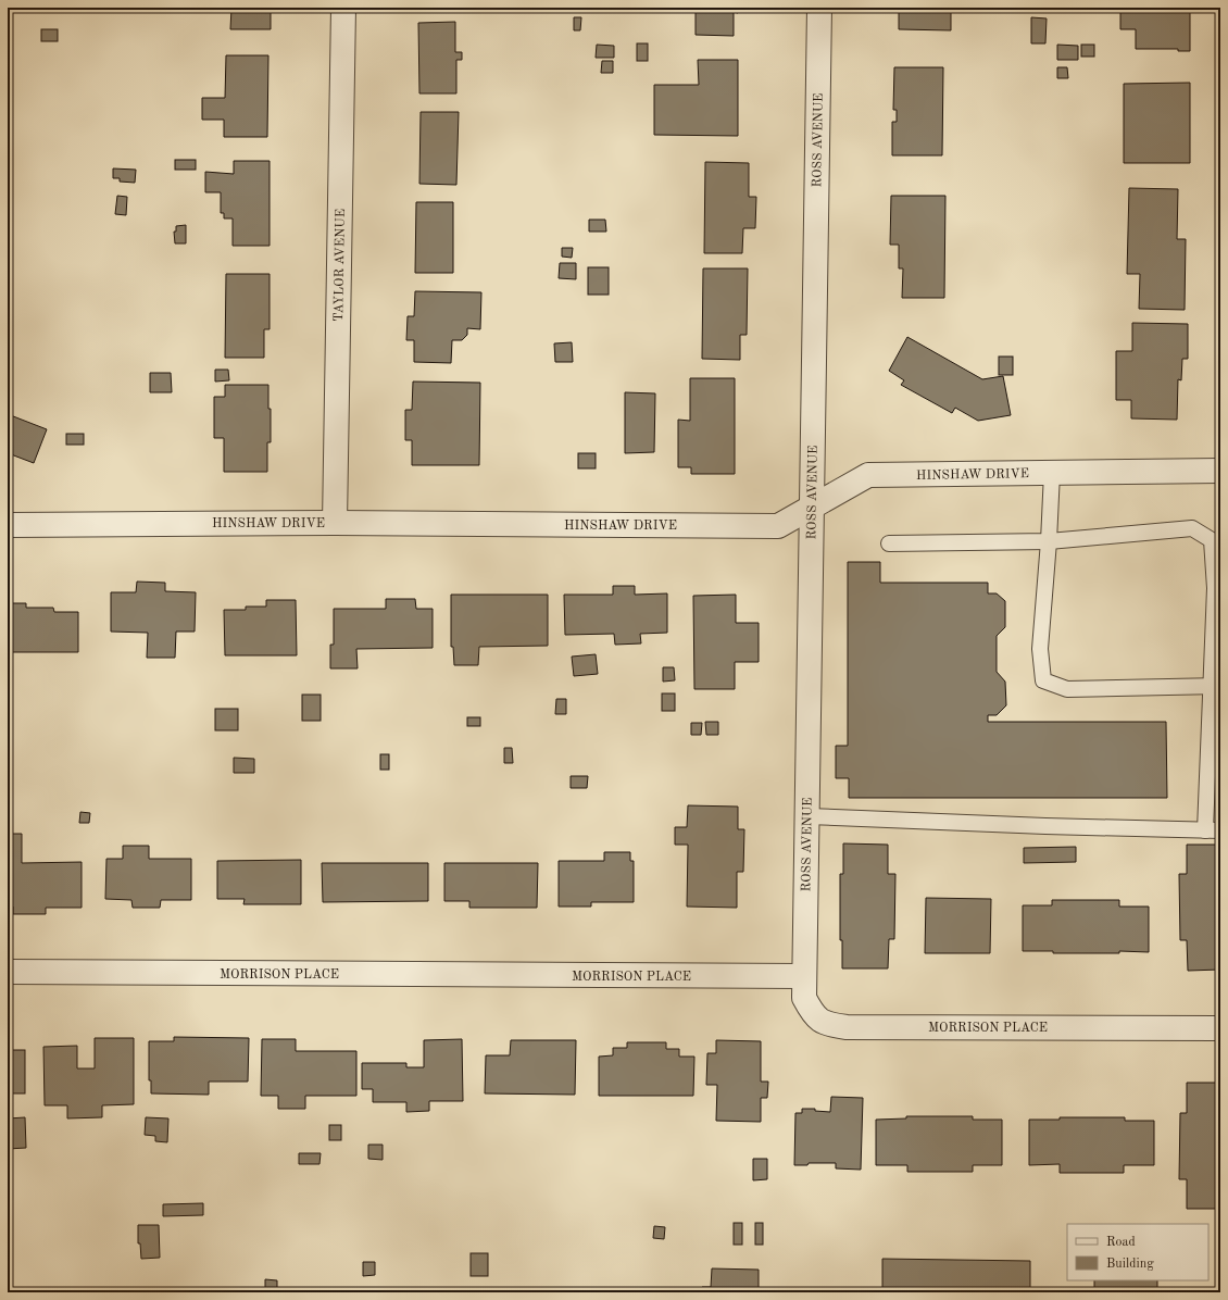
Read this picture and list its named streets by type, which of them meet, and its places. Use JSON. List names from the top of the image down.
{
  "streets": {
    "street": [
      "ROSS AVENUE",
      "TAYLOR AVENUE",
      "HINSHAW DRIVE",
      "MORRISON PLACE"
    ]
  },
  "crossings": [
    ["ROSS AVENUE", "HINSHAW DRIVE"],
    ["ROSS AVENUE", "MORRISON PLACE"],
    ["TAYLOR AVENUE", "HINSHAW DRIVE"]
  ],
  "legend": ["Road", "Building"]
}
